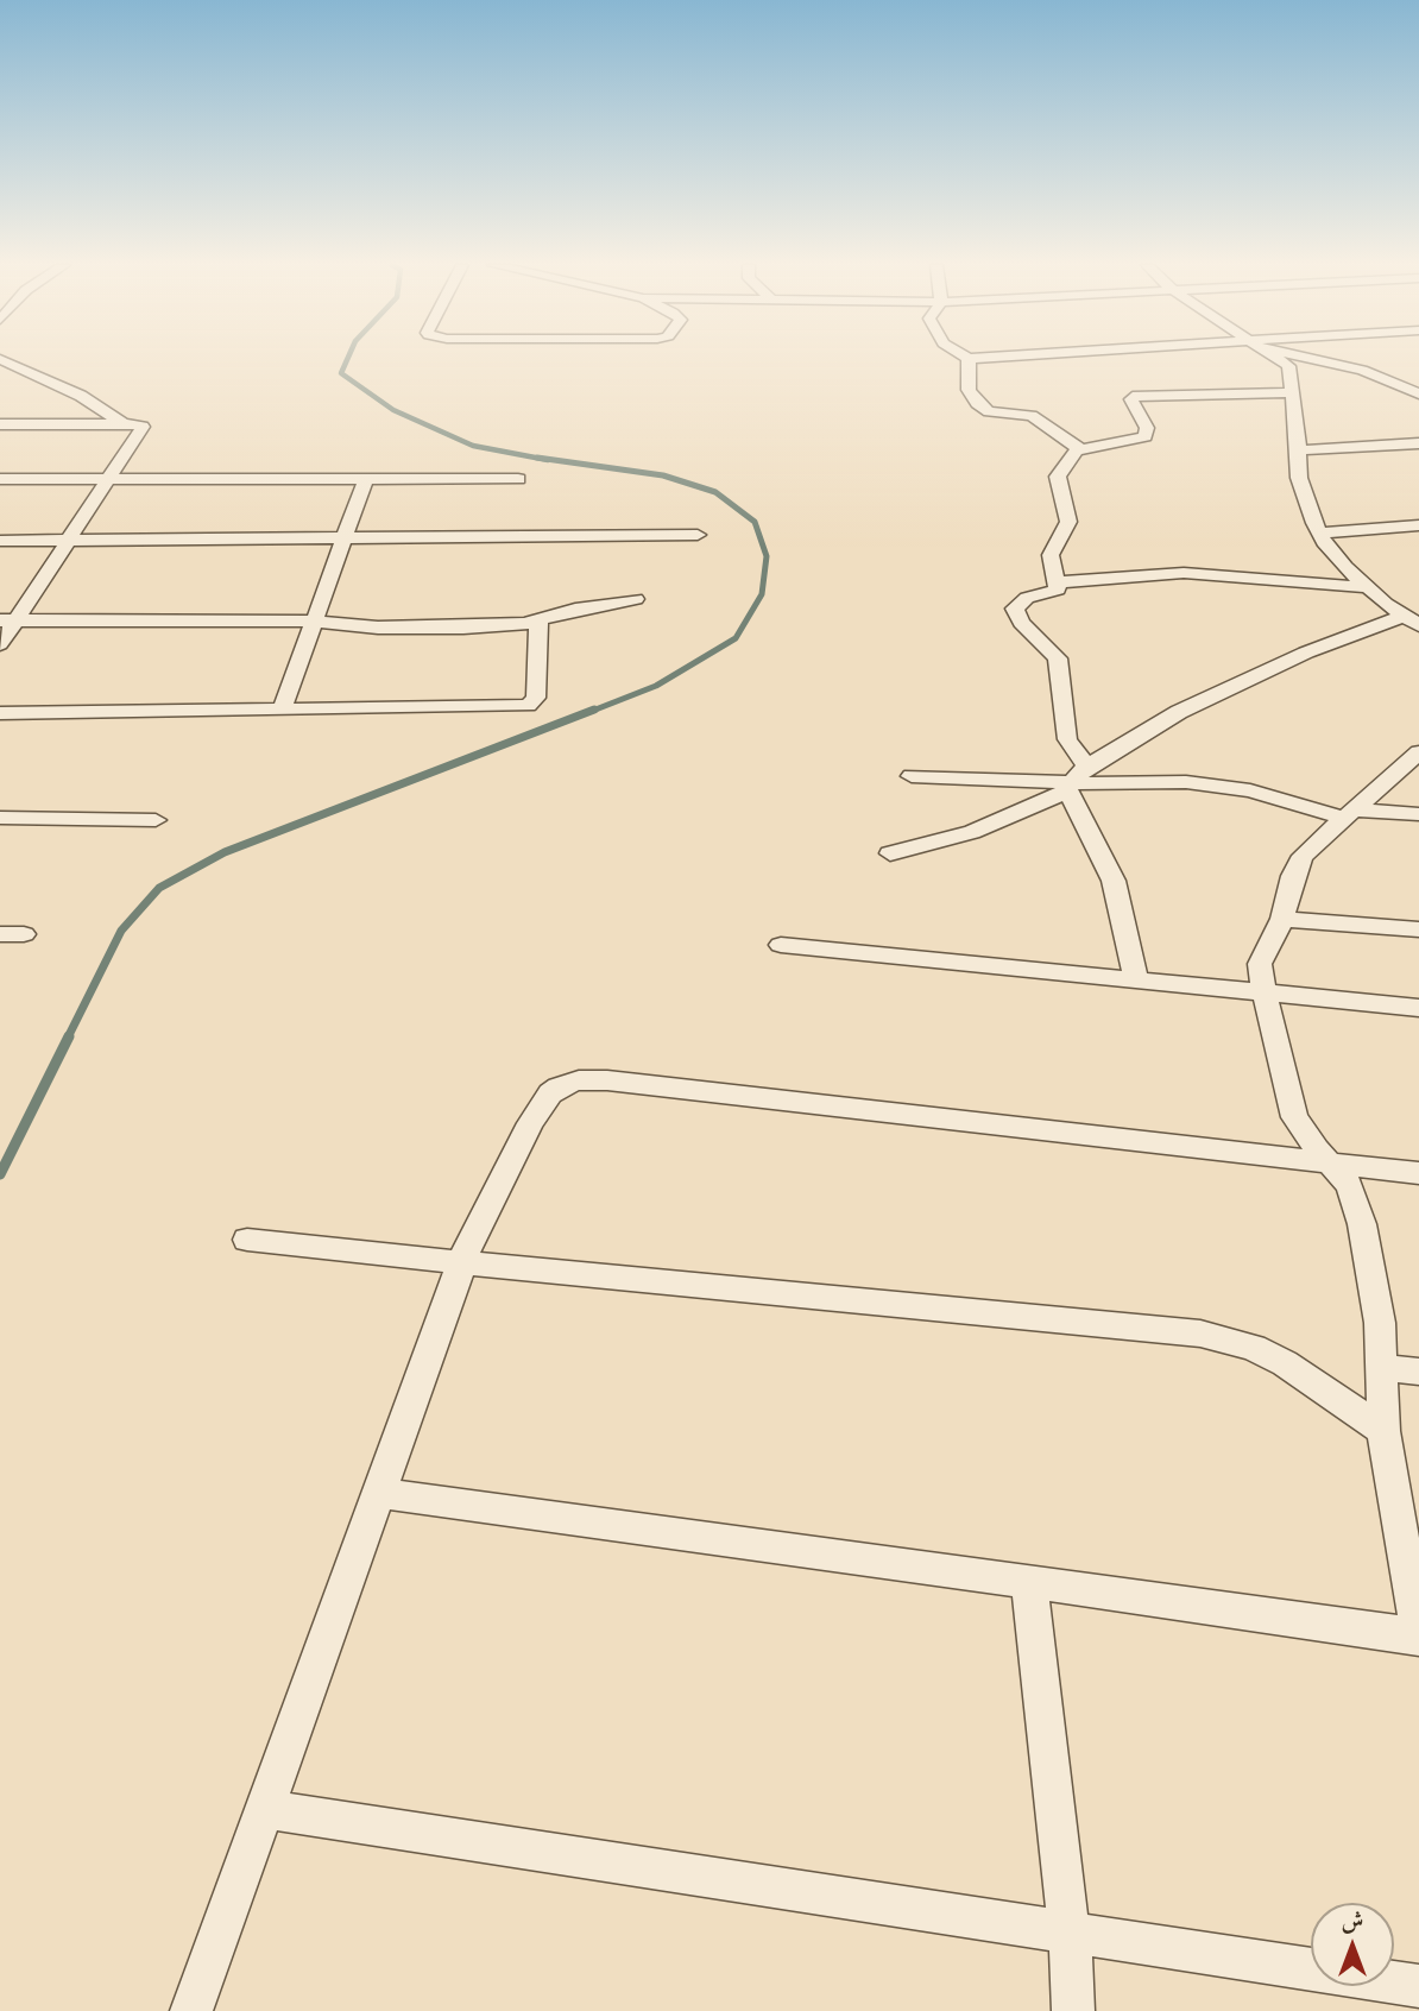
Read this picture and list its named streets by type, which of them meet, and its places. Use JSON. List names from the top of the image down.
{
  "north": "top"
}
